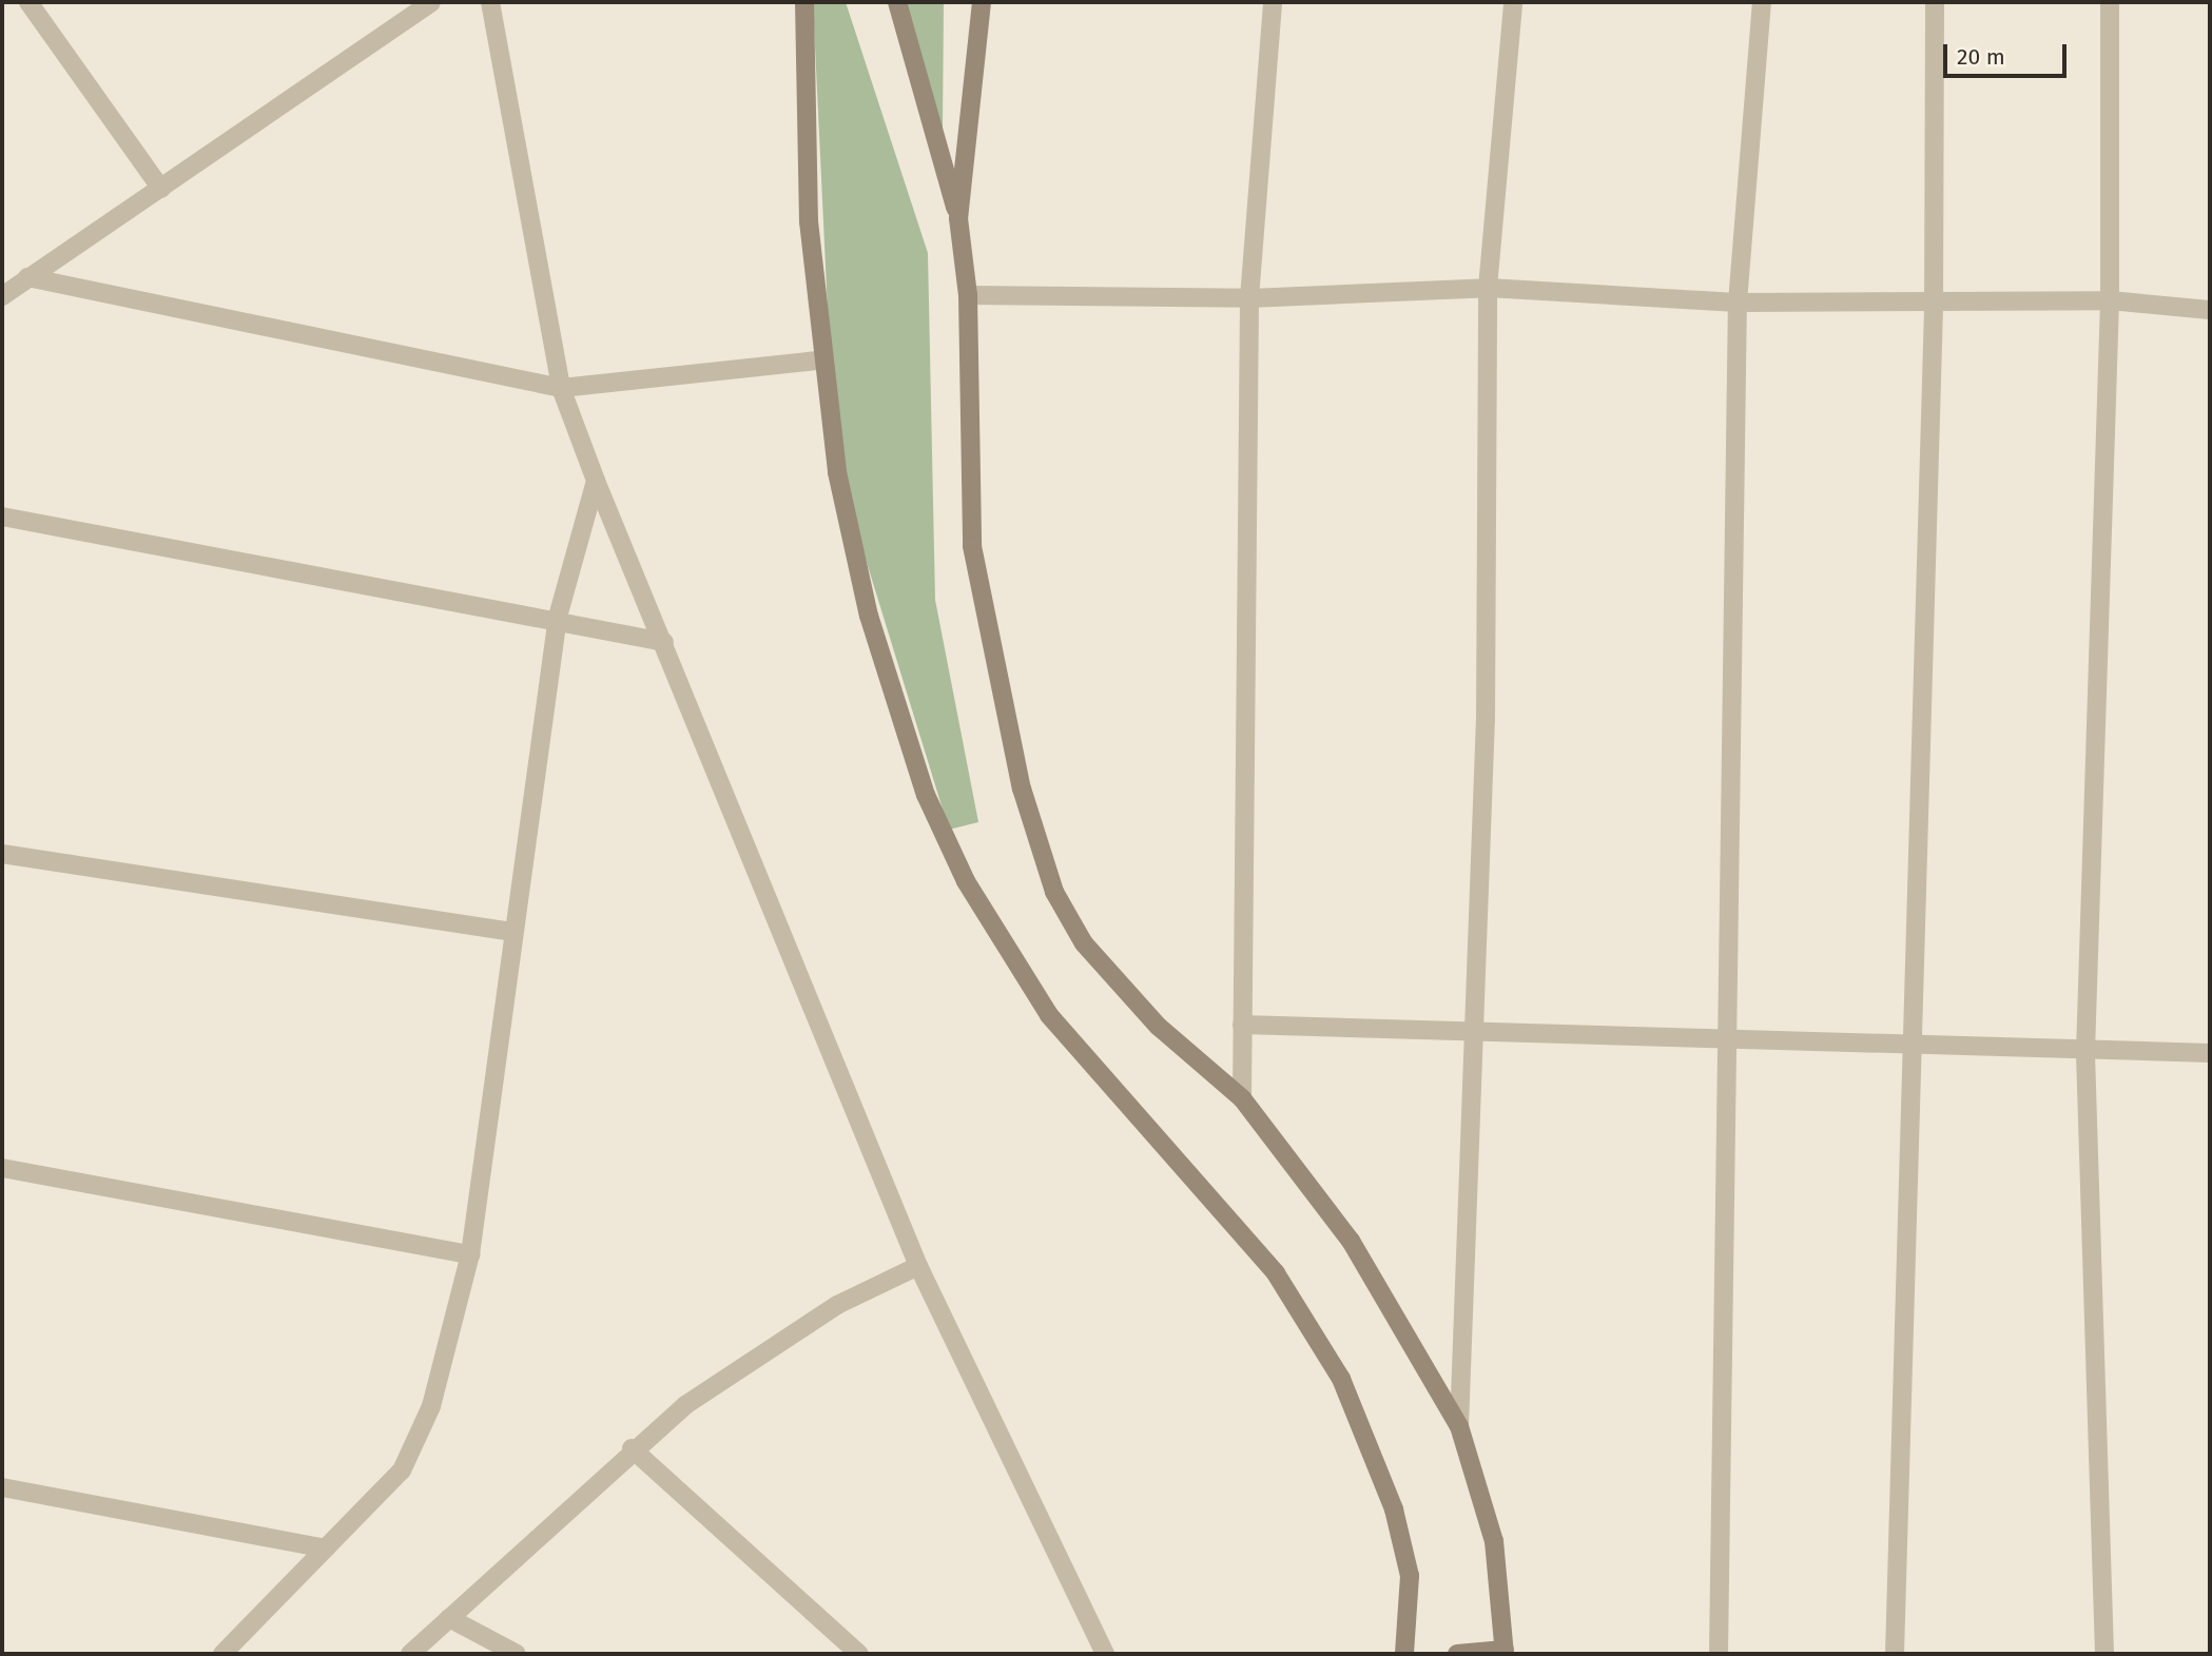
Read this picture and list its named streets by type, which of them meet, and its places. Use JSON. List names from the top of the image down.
{
  "scale_bar": "20 m"
}
